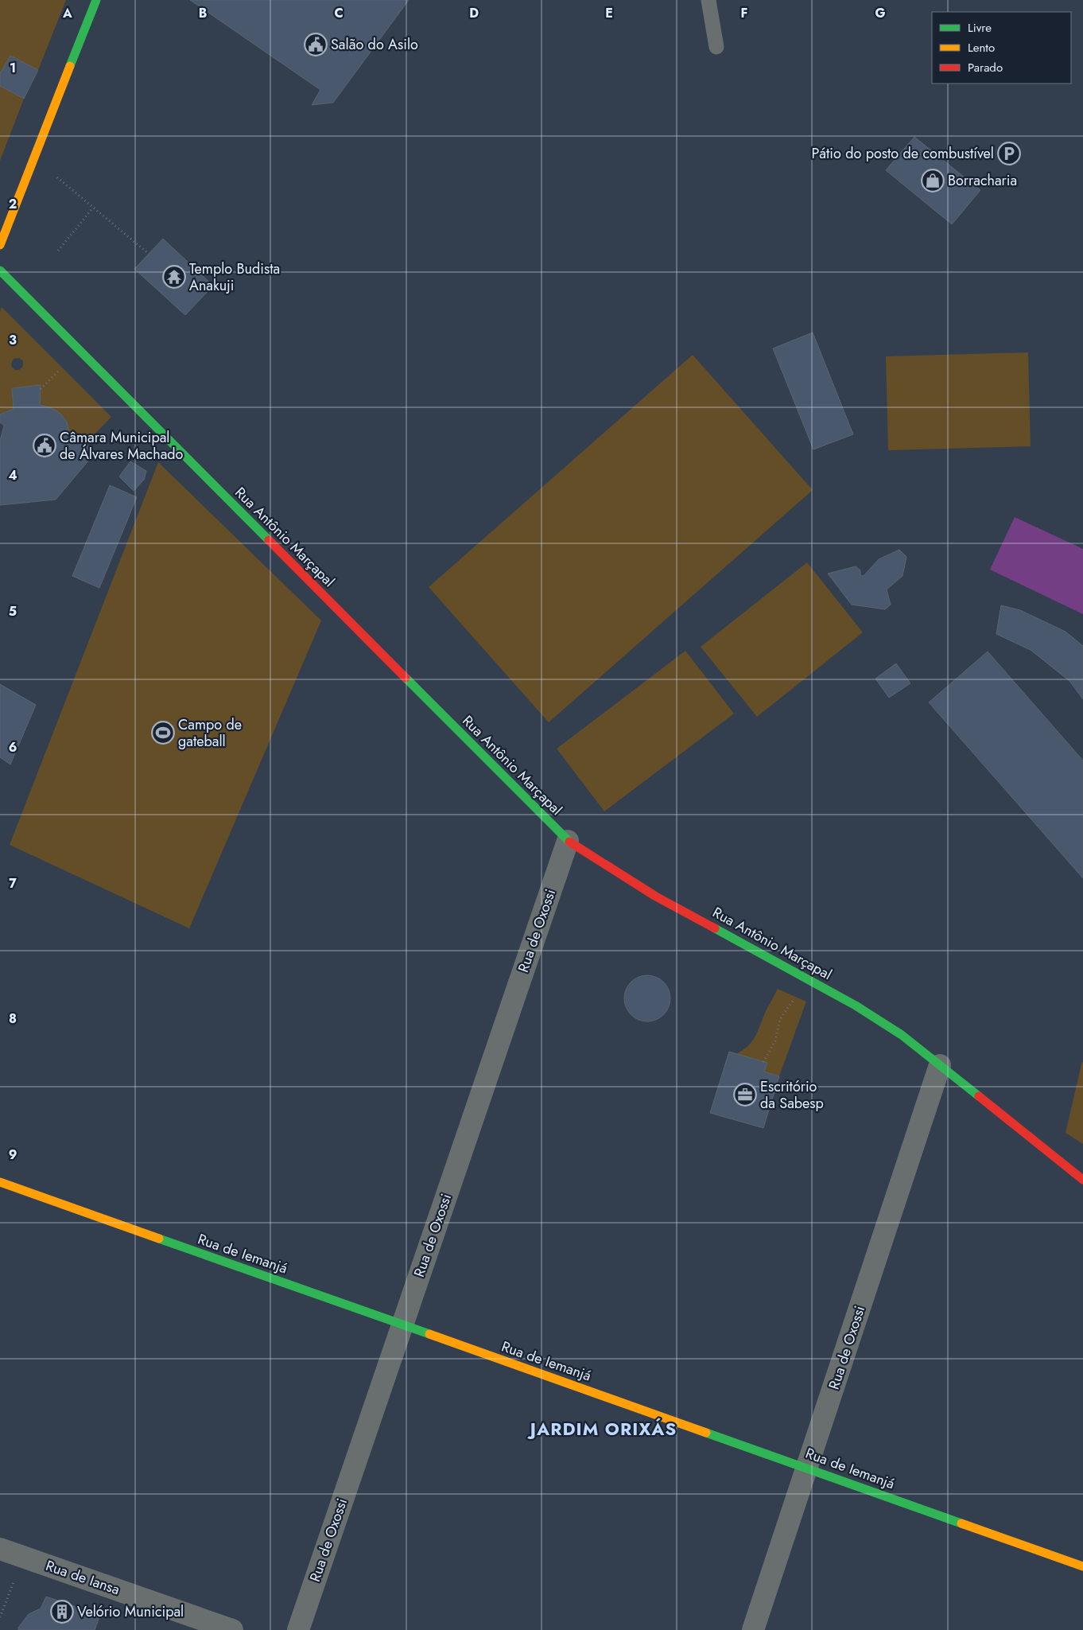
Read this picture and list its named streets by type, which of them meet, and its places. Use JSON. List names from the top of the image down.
{
  "streets": {
    "main road": ["Rua Antônio Marçapal", "Rua de Iemanjá"],
    "street": ["Rua de Oxossi", "Rua de Iansa"]
  },
  "crossings": [
    ["Rua Antônio Marçapal", "Rua de Oxossi"],
    ["Rua de Oxossi", "Rua de Iemanjá"]
  ],
  "districts": ["JARDIM ORIXÁS"],
  "places": {
    "public building": ["Salão do Asilo", "Câmara Municipal de Álvares Machado"],
    "parking": ["Pátio do posto de combustível"],
    "shop": ["Borracharia"],
    "temple": ["Templo Budista Anakuji"],
    "sports": ["Campo de gateball"],
    "office": ["Escritório da Sabesp"],
    "building": ["Velório Municipal"]
  },
  "legend": ["Livre", "Lento", "Parado"],
  "grid": {
    "columns": [
      "A",
      "B",
      "C",
      "D",
      "E",
      "F",
      "G"
    ],
    "rows": [
      "1",
      "2",
      "3",
      "4",
      "5",
      "6",
      "7",
      "8",
      "9"
    ]
  }
}
